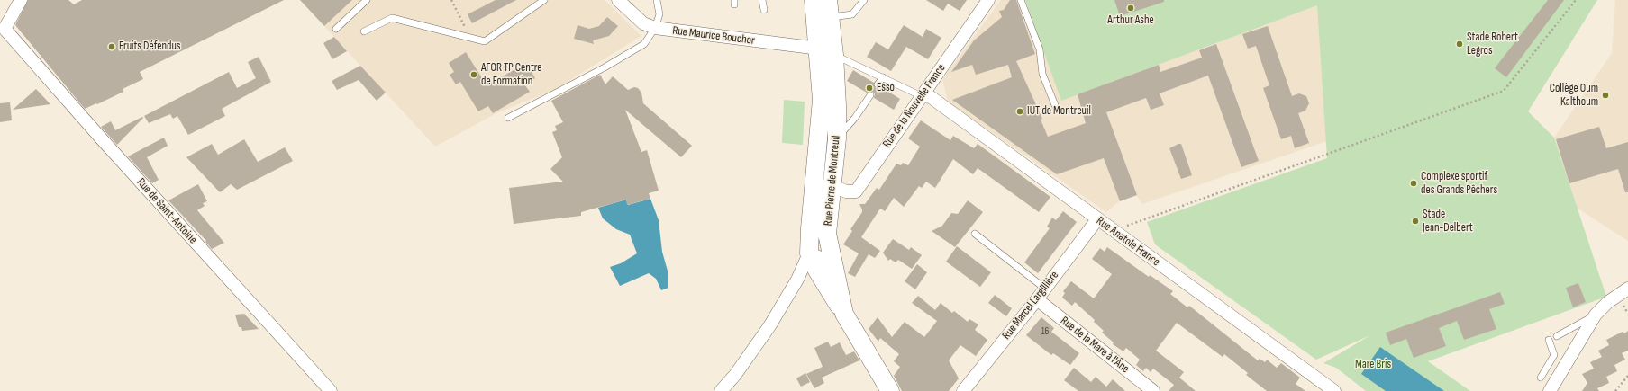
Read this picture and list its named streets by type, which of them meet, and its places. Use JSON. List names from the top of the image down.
{
  "streets": {
    "main road": ["Rue Pierre de Montreuil"],
    "street": [
      "Rue Maurice Bouchor",
      "Rue de la Nouvelle France",
      "Rue de Saint-Antoine",
      "Rue Anatole France",
      "Rue Marcel Largillière",
      "Rue de la Mare à l'Âne"
    ]
  },
  "crossings": [
    ["Rue Maurice Bouchor", "Rue Pierre de Montreuil"],
    ["Rue de la Nouvelle France", "Rue Pierre de Montreuil"],
    ["Rue de la Nouvelle France", "Rue Anatole France"],
    ["Rue Anatole France", "Rue Marcel Largillière"],
    ["Rue Marcel Largillière", "Rue de la Mare à l'Âne"]
  ],
  "parks": ["Mare Bris"],
  "places": [
    "Arthur Ashe",
    "Stade Robert Legros",
    "Fruits Défendus",
    "AFOR TP Centre de Formation",
    "Esso",
    "Collège Oum Kalthoum",
    "IUT de Montreuil",
    "Complexe sportif des Grands Pêchers",
    "Stade Jean-Delbert"
  ],
  "house_numbers": ["16"]
}
